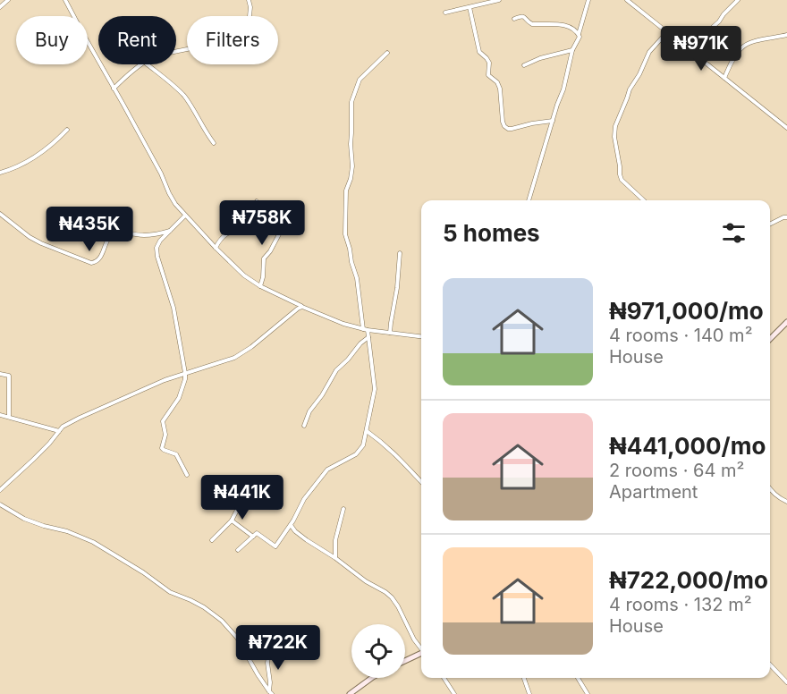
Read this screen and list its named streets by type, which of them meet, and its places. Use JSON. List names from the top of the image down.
{
  "page": {
    "chip": ["Buy", "Rent", "Filters"],
    "price": [
      "₦971K",
      "₦758K",
      "₦435K",
      "₦441K",
      "₦722K"
    ],
    "heading": "5 homes",
    "list": [
      {
        "name": "₦971,000/mo",
        "note": "4 rooms · 140 m² · House"
      },
      {
        "name": "₦441,000/mo",
        "note": "2 rooms · 64 m² · Apartment"
      },
      {
        "name": "₦722,000/mo",
        "note": "4 rooms · 132 m² · House"
      }
    ]
  }
}
